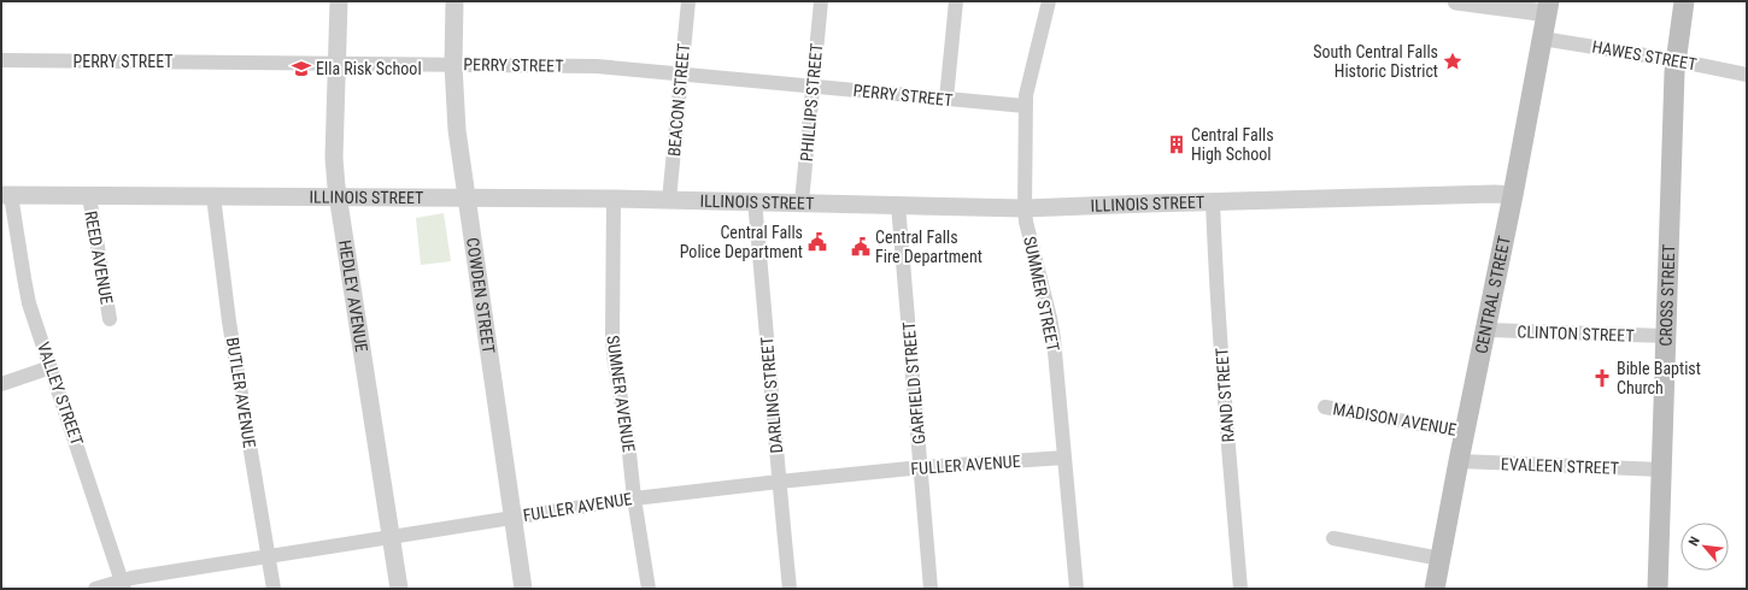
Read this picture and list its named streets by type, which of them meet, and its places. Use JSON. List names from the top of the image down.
{
  "streets": {
    "main road": ["CENTRAL STREET", "CROSS STREET"],
    "street": [
      "HAWES STREET",
      "PERRY STREET",
      "BEACON STREET",
      "PHILLIPS STREET",
      "ILLINOIS STREET",
      "REED AVENUE",
      "SUMMER STREET",
      "HEDLEY AVENUE",
      "COWDEN STREET",
      "CLINTON STREET",
      "GARFIELD STREET",
      "BUTLER AVENUE",
      "VALLEY STREET",
      "SUMNER AVENUE",
      "DARLING STREET",
      "RAND STREET",
      "MADISON AVENUE",
      "FULLER AVENUE",
      "EVALEEN STREET"
    ]
  },
  "crossings": [
    ["HAWES STREET", "CENTRAL STREET"],
    ["HAWES STREET", "CROSS STREET"],
    ["PERRY STREET", "BEACON STREET"],
    ["PERRY STREET", "PHILLIPS STREET"],
    ["PERRY STREET", "SUMMER STREET"],
    ["PERRY STREET", "HEDLEY AVENUE"],
    ["PERRY STREET", "COWDEN STREET"],
    ["BEACON STREET", "ILLINOIS STREET"],
    ["PHILLIPS STREET", "ILLINOIS STREET"],
    ["ILLINOIS STREET", "REED AVENUE"],
    ["ILLINOIS STREET", "SUMMER STREET"],
    ["ILLINOIS STREET", "CENTRAL STREET"],
    ["ILLINOIS STREET", "HEDLEY AVENUE"],
    ["ILLINOIS STREET", "COWDEN STREET"],
    ["ILLINOIS STREET", "GARFIELD STREET"],
    ["ILLINOIS STREET", "BUTLER AVENUE"],
    ["ILLINOIS STREET", "VALLEY STREET"],
    ["ILLINOIS STREET", "SUMNER AVENUE"],
    ["ILLINOIS STREET", "DARLING STREET"],
    ["ILLINOIS STREET", "RAND STREET"],
    ["SUMMER STREET", "FULLER AVENUE"],
    ["CENTRAL STREET", "CLINTON STREET"],
    ["CENTRAL STREET", "MADISON AVENUE"],
    ["CENTRAL STREET", "EVALEEN STREET"],
    ["CROSS STREET", "CLINTON STREET"],
    ["CROSS STREET", "EVALEEN STREET"],
    ["HEDLEY AVENUE", "FULLER AVENUE"],
    ["COWDEN STREET", "FULLER AVENUE"],
    ["GARFIELD STREET", "FULLER AVENUE"],
    ["BUTLER AVENUE", "FULLER AVENUE"],
    ["VALLEY STREET", "FULLER AVENUE"],
    ["SUMNER AVENUE", "FULLER AVENUE"],
    ["DARLING STREET", "FULLER AVENUE"]
  ],
  "places": {
    "place": ["South Central Falls Historic District"],
    "school or university": ["Ella Risk School"],
    "building": ["Central Falls High School"],
    "public building": ["Central Falls Police Department", "Central Falls Fire Department"],
    "church": ["Bible Baptist Church"]
  },
  "north": "top left"
}
